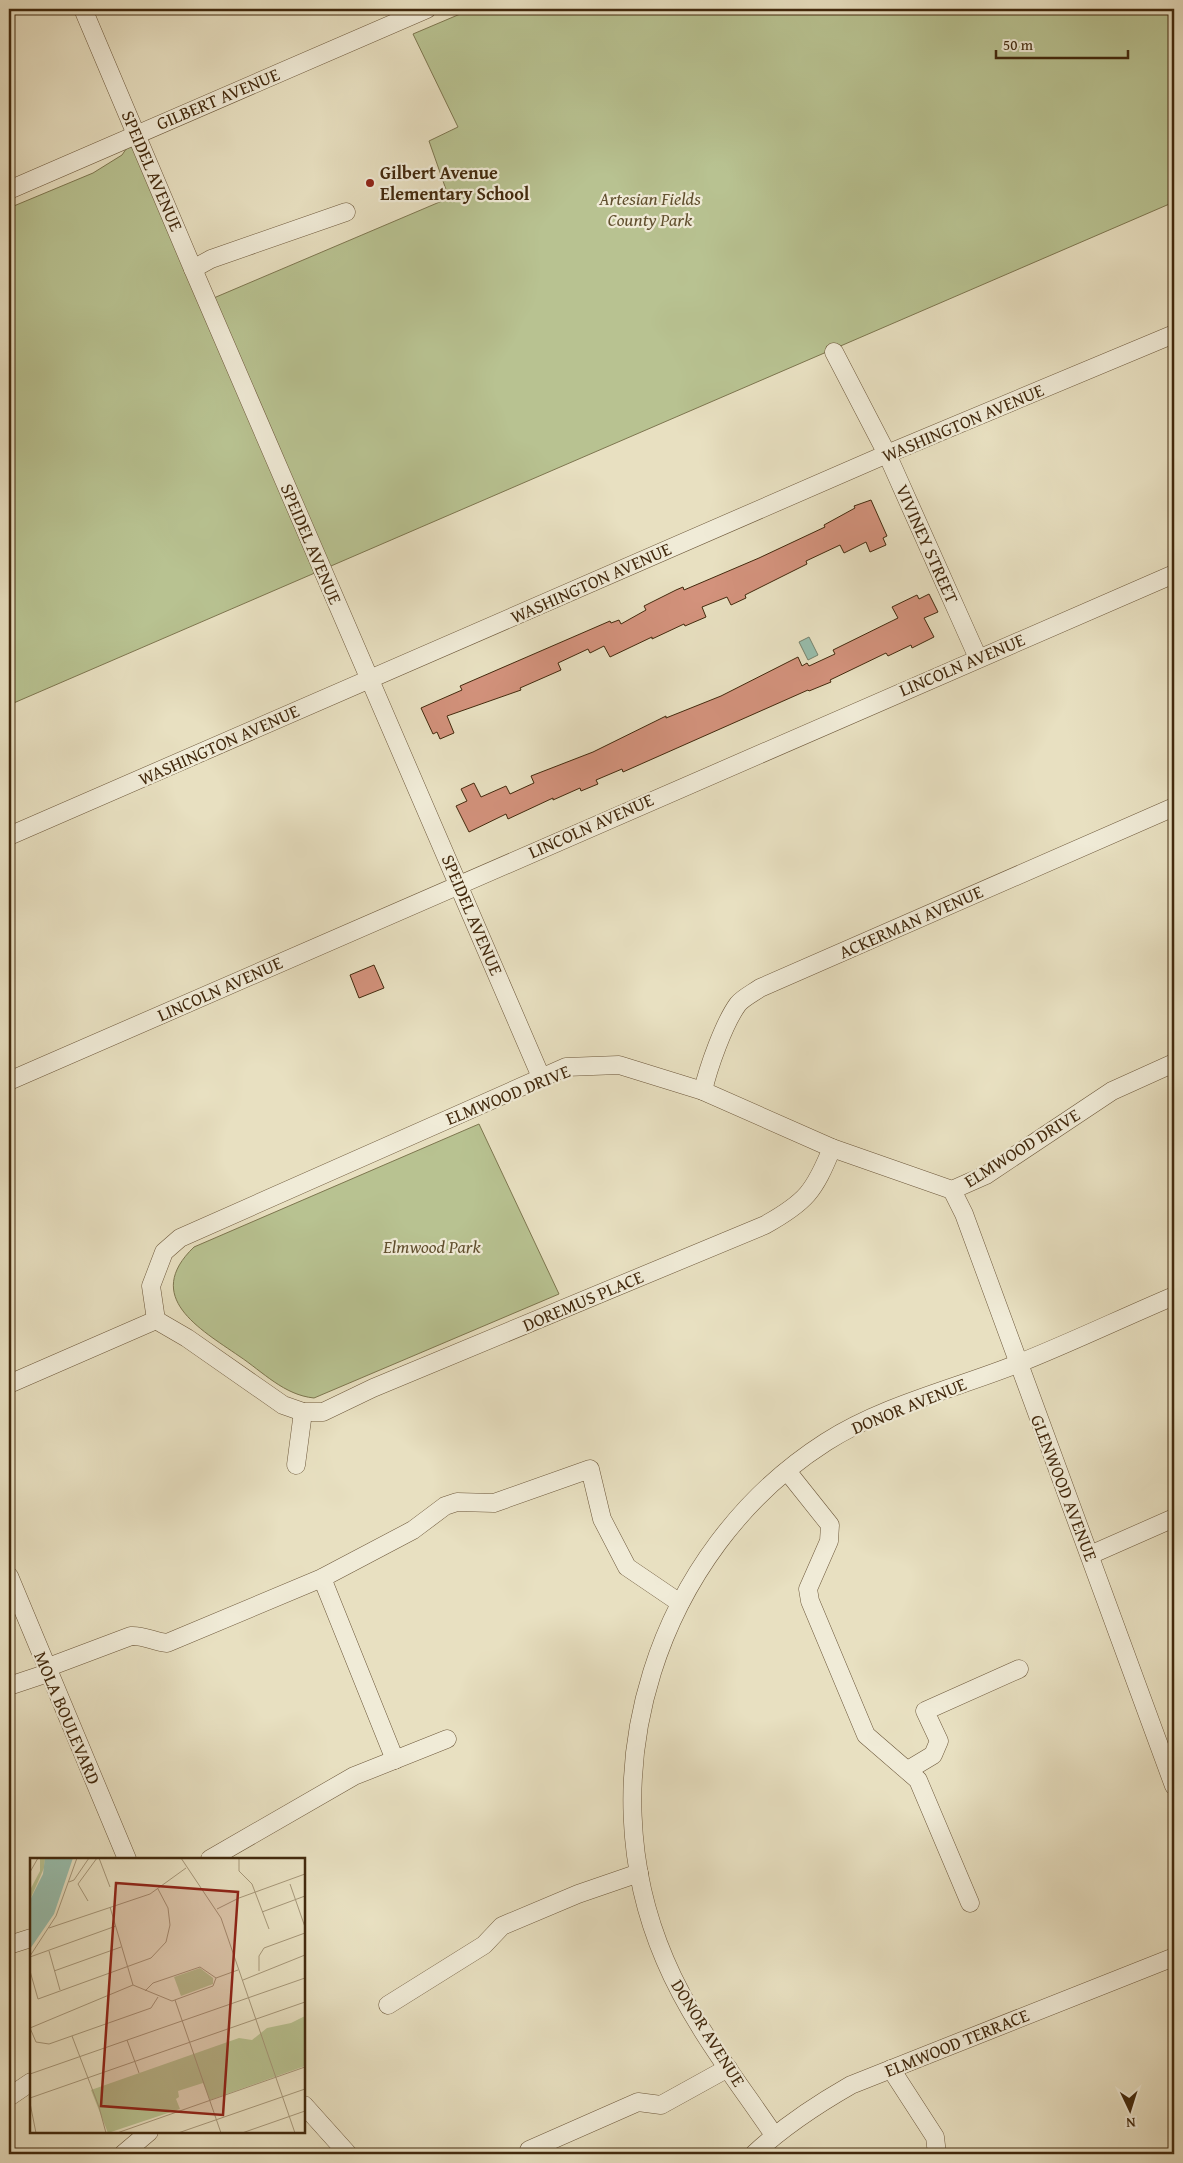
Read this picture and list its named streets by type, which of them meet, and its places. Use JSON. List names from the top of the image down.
{
  "streets": {
    "street": [
      "GILBERT AVENUE",
      "SPEIDEL AVENUE",
      "WASHINGTON AVENUE",
      "VIVINEY STREET",
      "LINCOLN AVENUE",
      "ACKERMAN AVENUE",
      "ELMWOOD DRIVE",
      "DOREMUS PLACE",
      "DONOR AVENUE",
      "GLENWOOD AVENUE",
      "MOLA BOULEVARD",
      "ELMWOOD TERRACE"
    ]
  },
  "crossings": [
    ["GILBERT AVENUE", "SPEIDEL AVENUE"],
    ["SPEIDEL AVENUE", "WASHINGTON AVENUE"],
    ["SPEIDEL AVENUE", "LINCOLN AVENUE"],
    ["SPEIDEL AVENUE", "ELMWOOD DRIVE"],
    ["WASHINGTON AVENUE", "VIVINEY STREET"],
    ["VIVINEY STREET", "LINCOLN AVENUE"],
    ["ACKERMAN AVENUE", "ELMWOOD DRIVE"],
    ["ELMWOOD DRIVE", "DOREMUS PLACE"],
    ["ELMWOOD DRIVE", "GLENWOOD AVENUE"],
    ["DONOR AVENUE", "GLENWOOD AVENUE"],
    ["DONOR AVENUE", "ELMWOOD TERRACE"]
  ],
  "parks": ["Artesian Fields County Park", "Elmwood Park"],
  "places": ["Gilbert Avenue Elementary School"],
  "scale_bar": "50 m",
  "north": "bottom"
}
